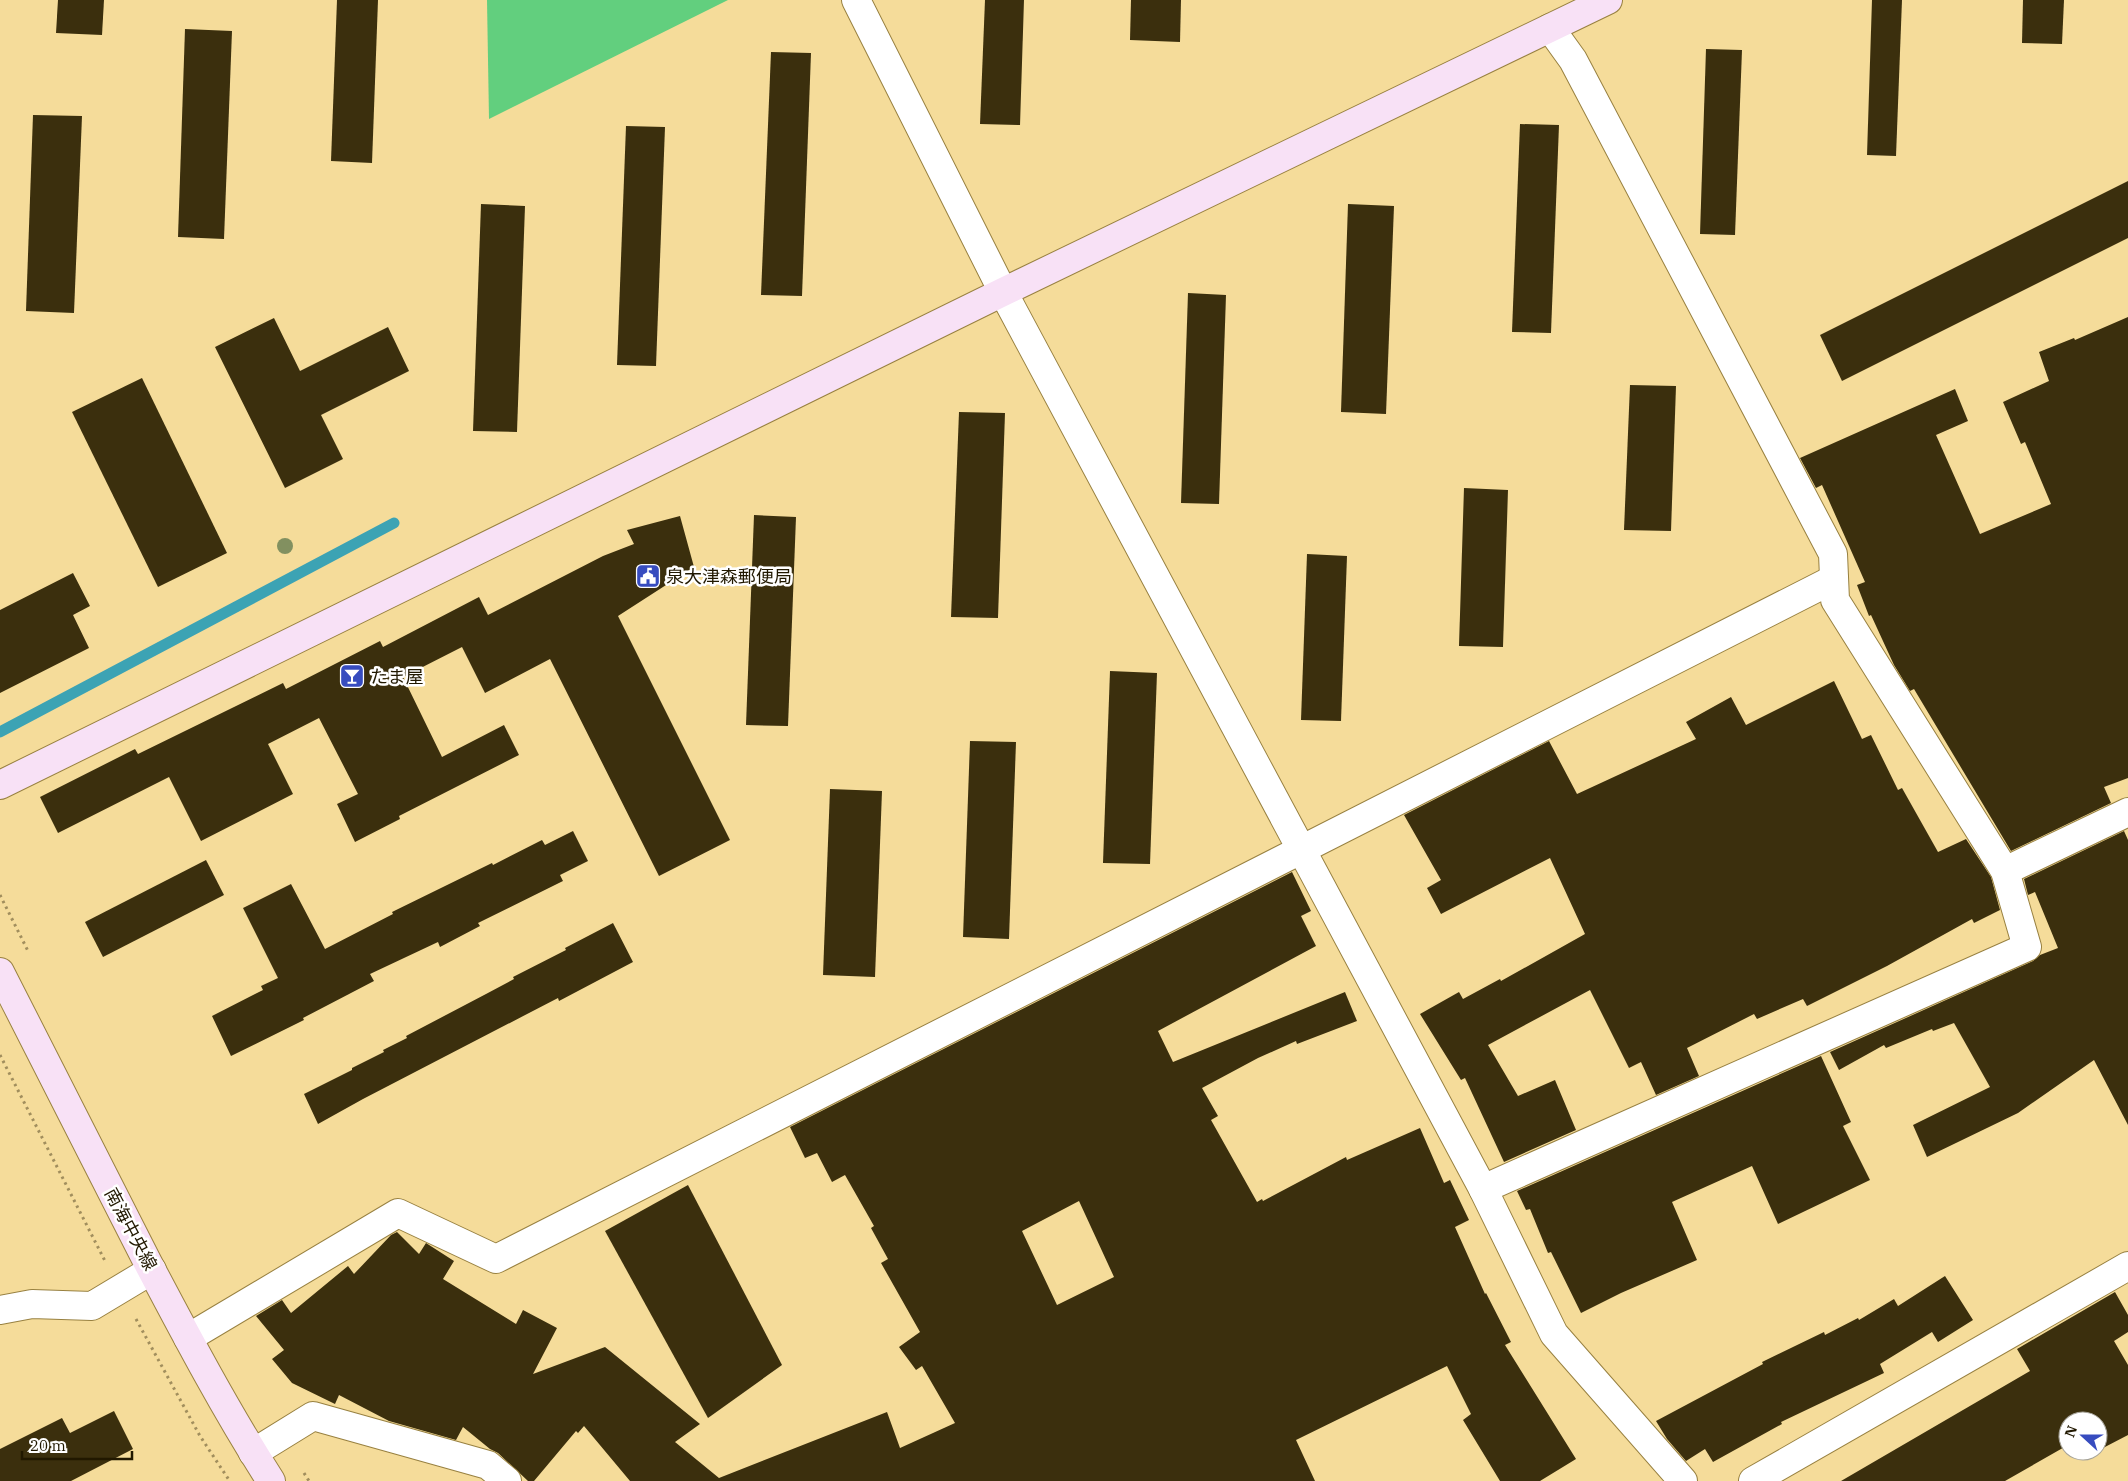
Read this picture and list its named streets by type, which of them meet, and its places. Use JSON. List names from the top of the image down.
{
  "streets": {
    "street": ["南海中央線"]
  },
  "places": {
    "public building": ["泉大津森郵便局"],
    "bar": ["たま屋"]
  },
  "scale_bar": "20 m",
  "north": "left"
}
